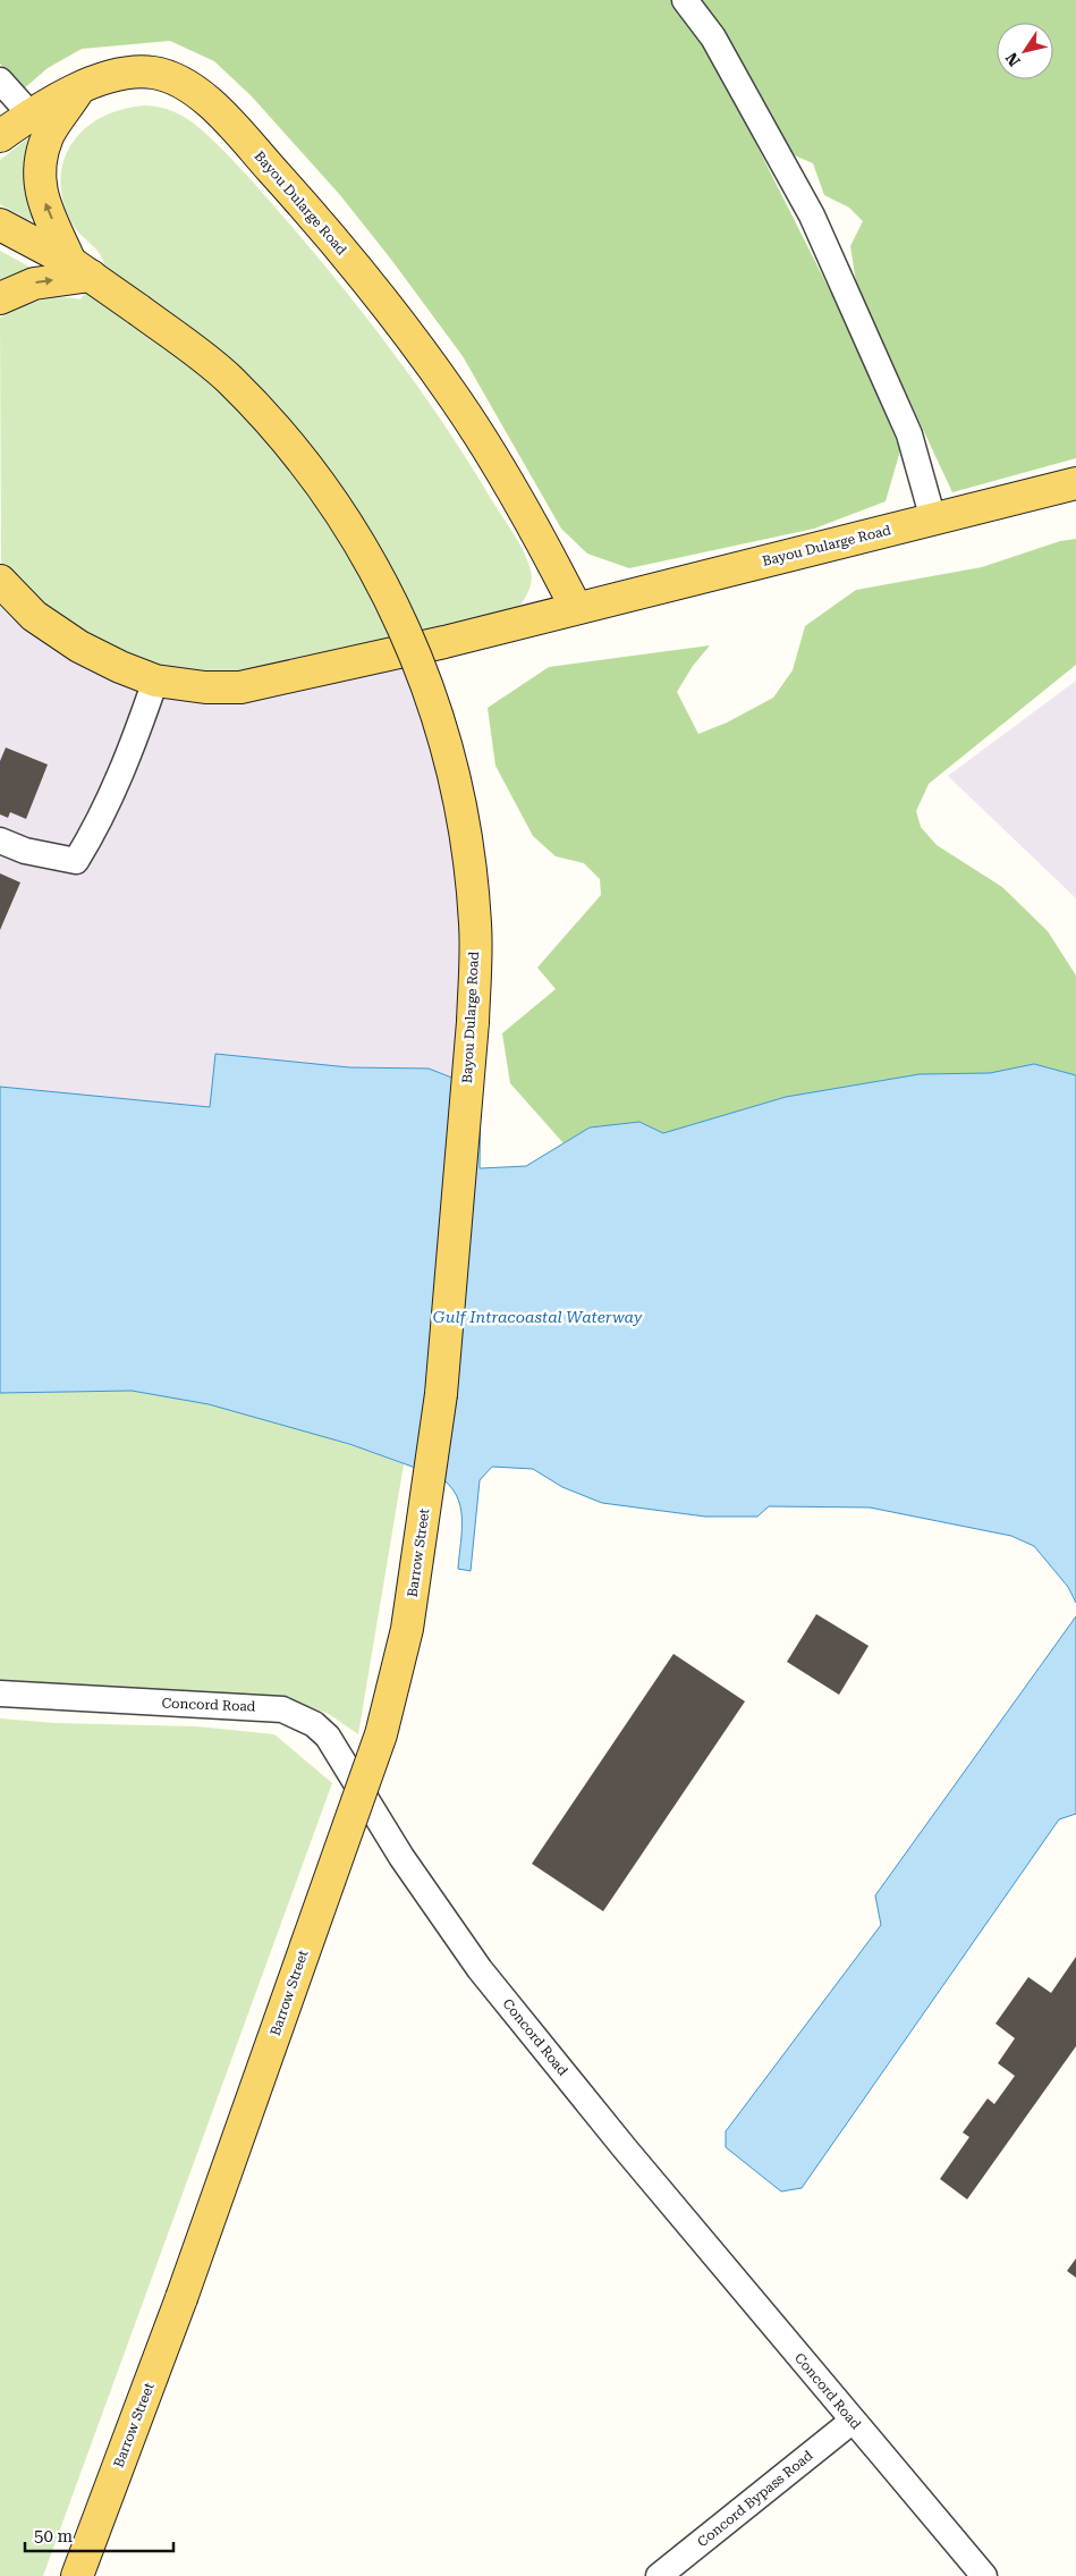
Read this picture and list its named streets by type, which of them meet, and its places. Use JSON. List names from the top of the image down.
{
  "streets": {
    "main road": ["Bayou Dularge Road", "Barrow Street"],
    "street": ["Concord Road", "Concord Bypass Road"]
  },
  "crossings": [
    ["Bayou Dularge Road", "Barrow Street"],
    ["Concord Road", "Concord Bypass Road"]
  ],
  "water": ["Gulf Intracoastal Waterway"],
  "scale_bar": "50 m",
  "north": "bottom left"
}
